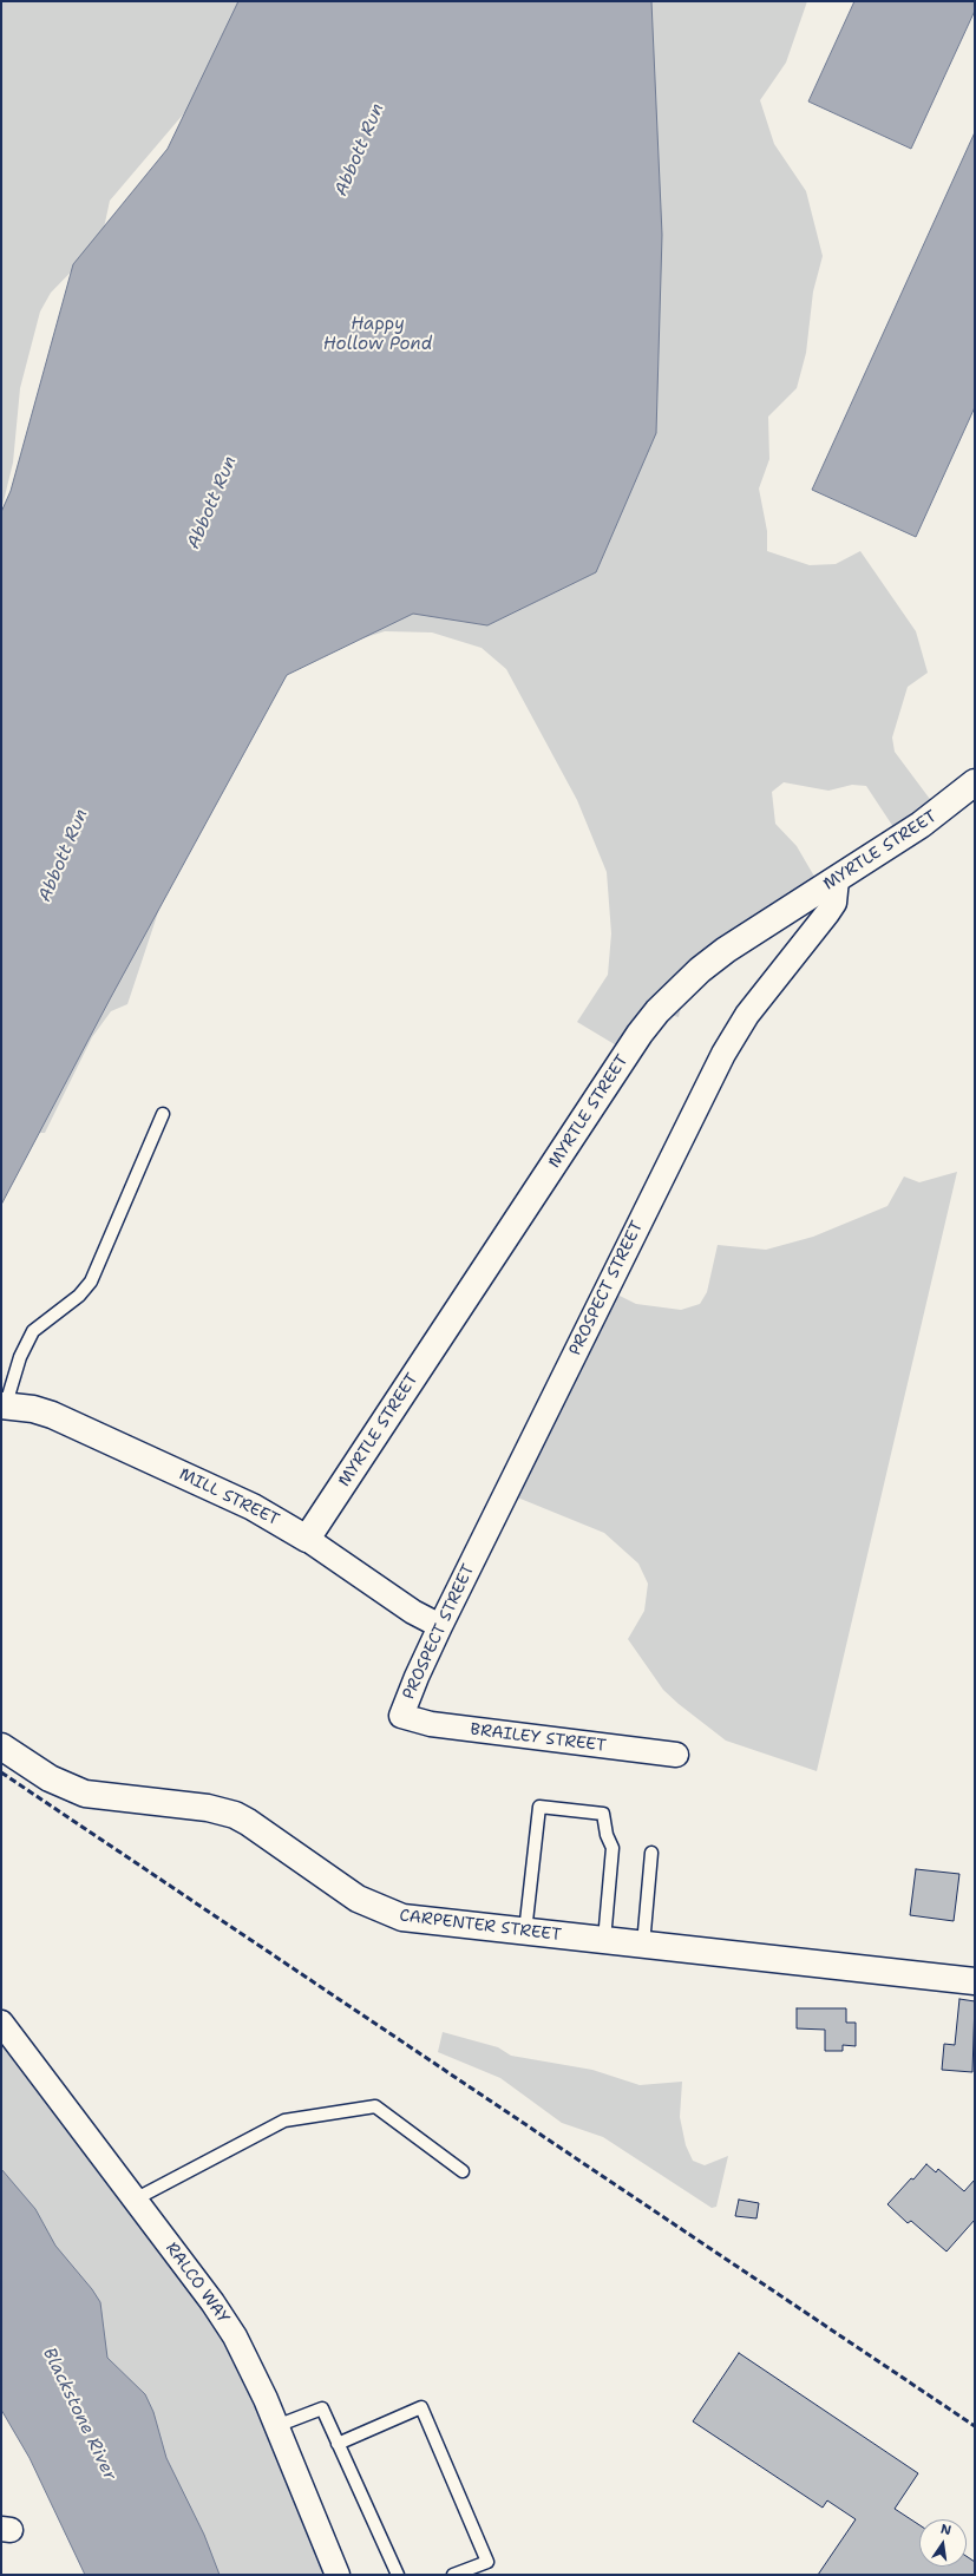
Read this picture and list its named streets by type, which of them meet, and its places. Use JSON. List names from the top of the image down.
{
  "streets": {
    "street": [
      "MYRTLE STREET",
      "PROSPECT STREET",
      "MILL STREET",
      "BRAILEY STREET",
      "CARPENTER STREET",
      "RALCO WAY"
    ]
  },
  "crossings": [
    ["MYRTLE STREET", "PROSPECT STREET"],
    ["MYRTLE STREET", "MILL STREET"],
    ["PROSPECT STREET", "MILL STREET"],
    ["PROSPECT STREET", "BRAILEY STREET"]
  ],
  "water": ["Abbott Run", "Happy Hollow Pond", "Blackstone River"],
  "north": "top"
}
